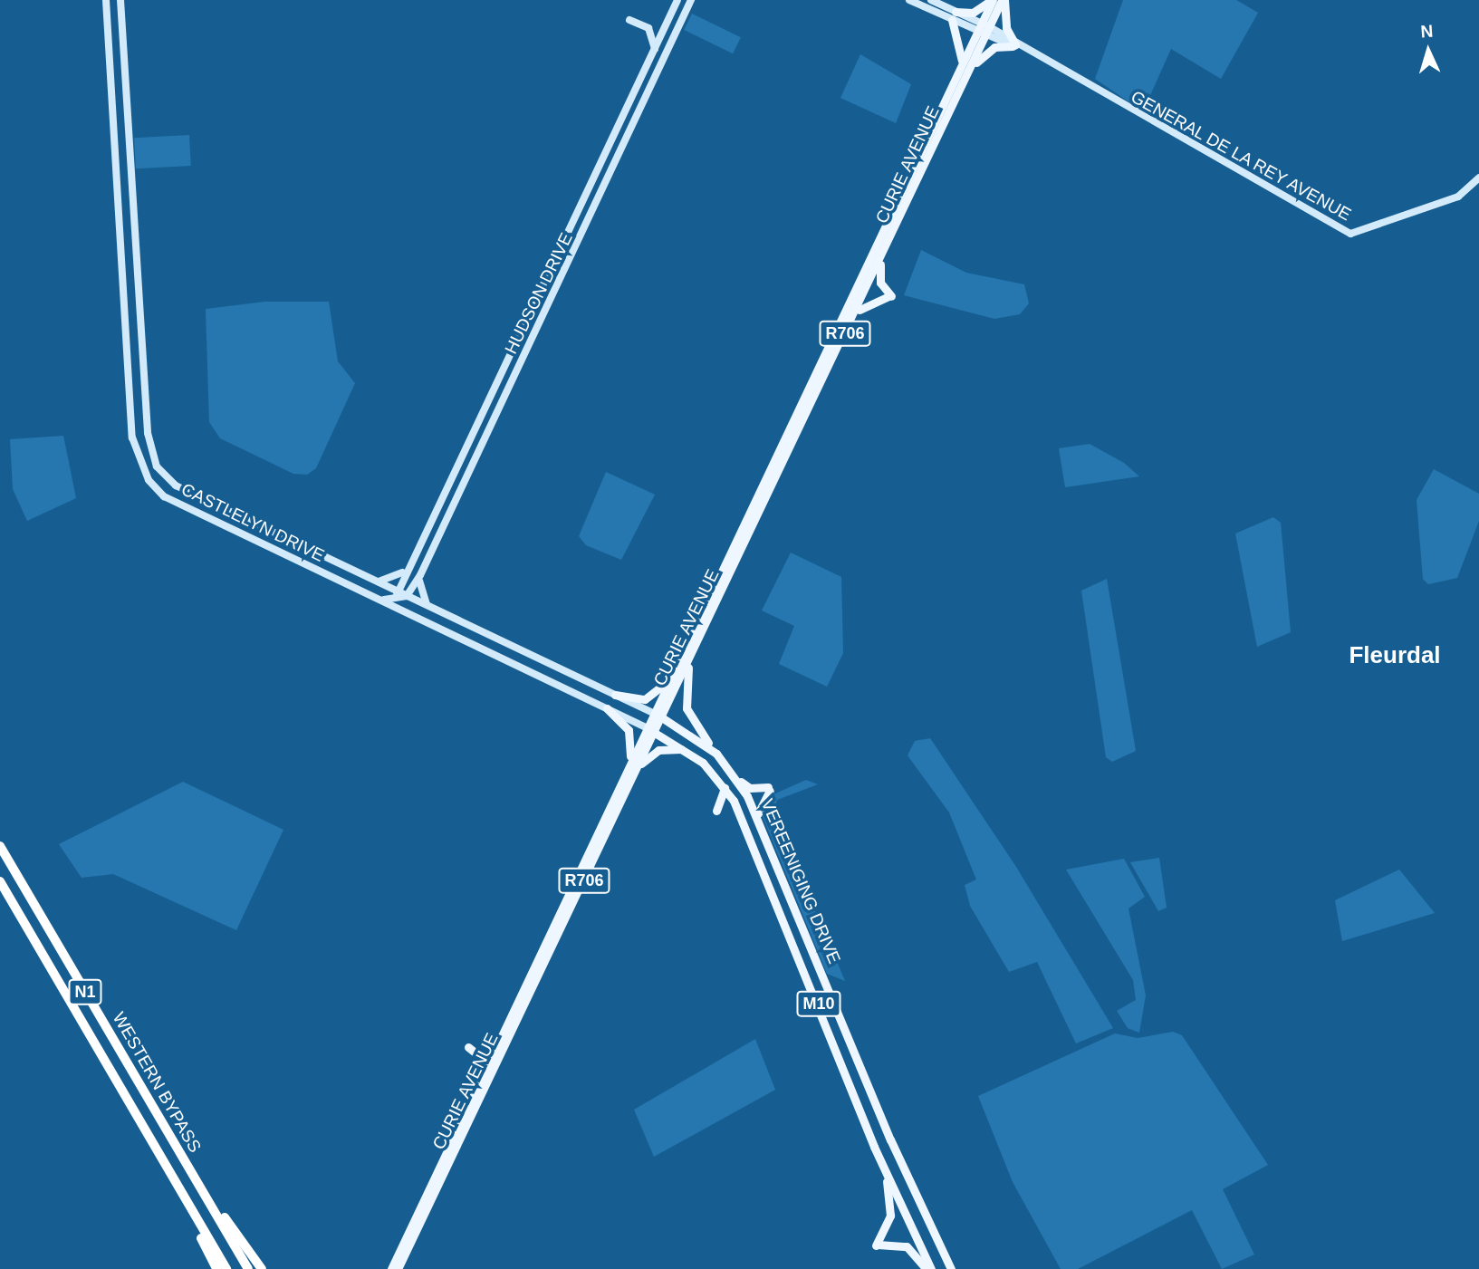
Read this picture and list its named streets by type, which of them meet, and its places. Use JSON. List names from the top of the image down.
{
  "streets": {
    "highway": ["N1", "WESTERN BYPASS"],
    "main road": [
      "CURIE AVENUE",
      "R706",
      "VEREENIGING DRIVE",
      "M10"
    ],
    "street": ["GENERAL DE LA REY AVENUE", "HUDSON DRIVE", "CASTLELYN DRIVE"]
  },
  "crossings": [
    ["GENERAL DE LA REY AVENUE", "CURIE AVENUE"],
    ["CURIE AVENUE", "CASTLELYN DRIVE"],
    ["CURIE AVENUE", "VEREENIGING DRIVE"],
    ["HUDSON DRIVE", "CASTLELYN DRIVE"],
    ["CASTLELYN DRIVE", "VEREENIGING DRIVE"]
  ],
  "districts": ["Fleurdal"],
  "north": "top"
}
